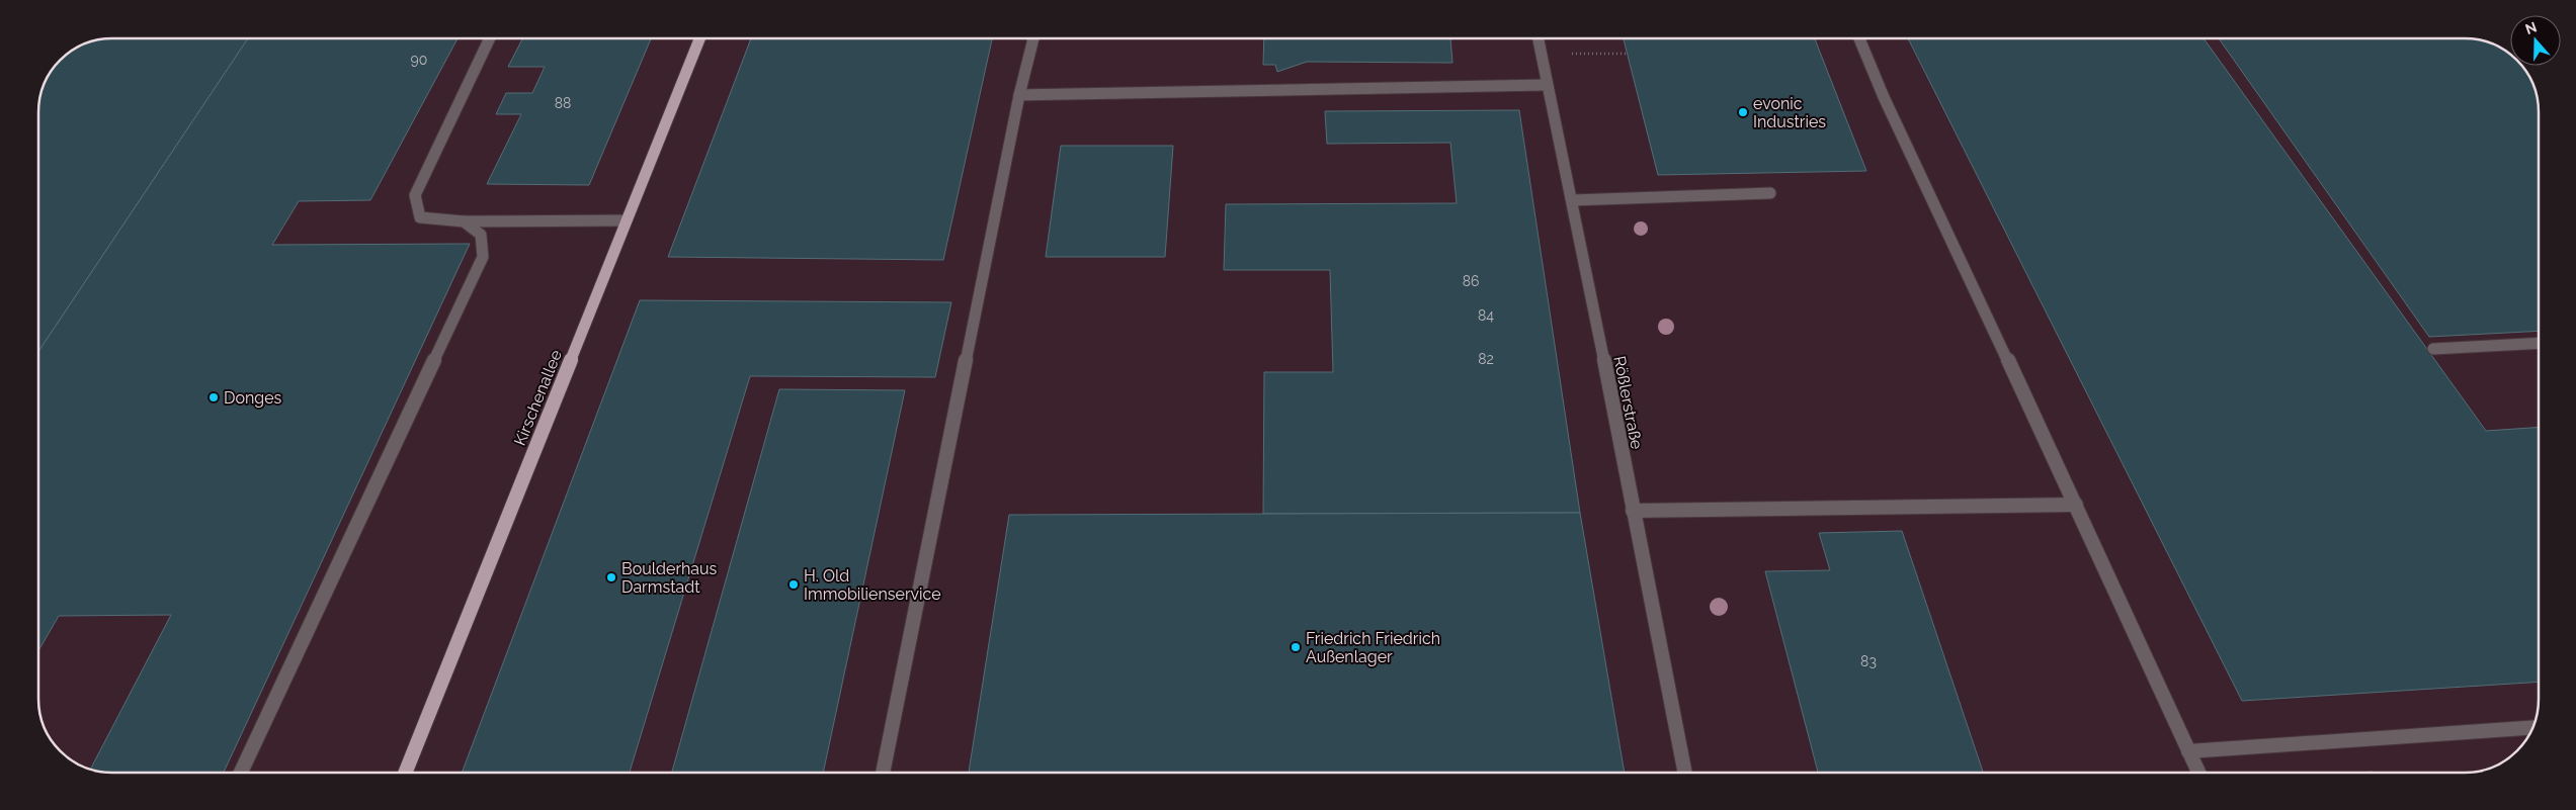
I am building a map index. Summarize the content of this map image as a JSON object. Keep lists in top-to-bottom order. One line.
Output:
{"streets":{"main road":["Kirschenallee"],"street":["Rößlerstraße"]},"places":["evonic Industries","Donges","Boulderhaus Darmstadt","H. Old Immobilienservice","Friedrich Friedrich Außenlager"],"house_numbers":["90","88","86","84","82","83"],"north":"top"}
